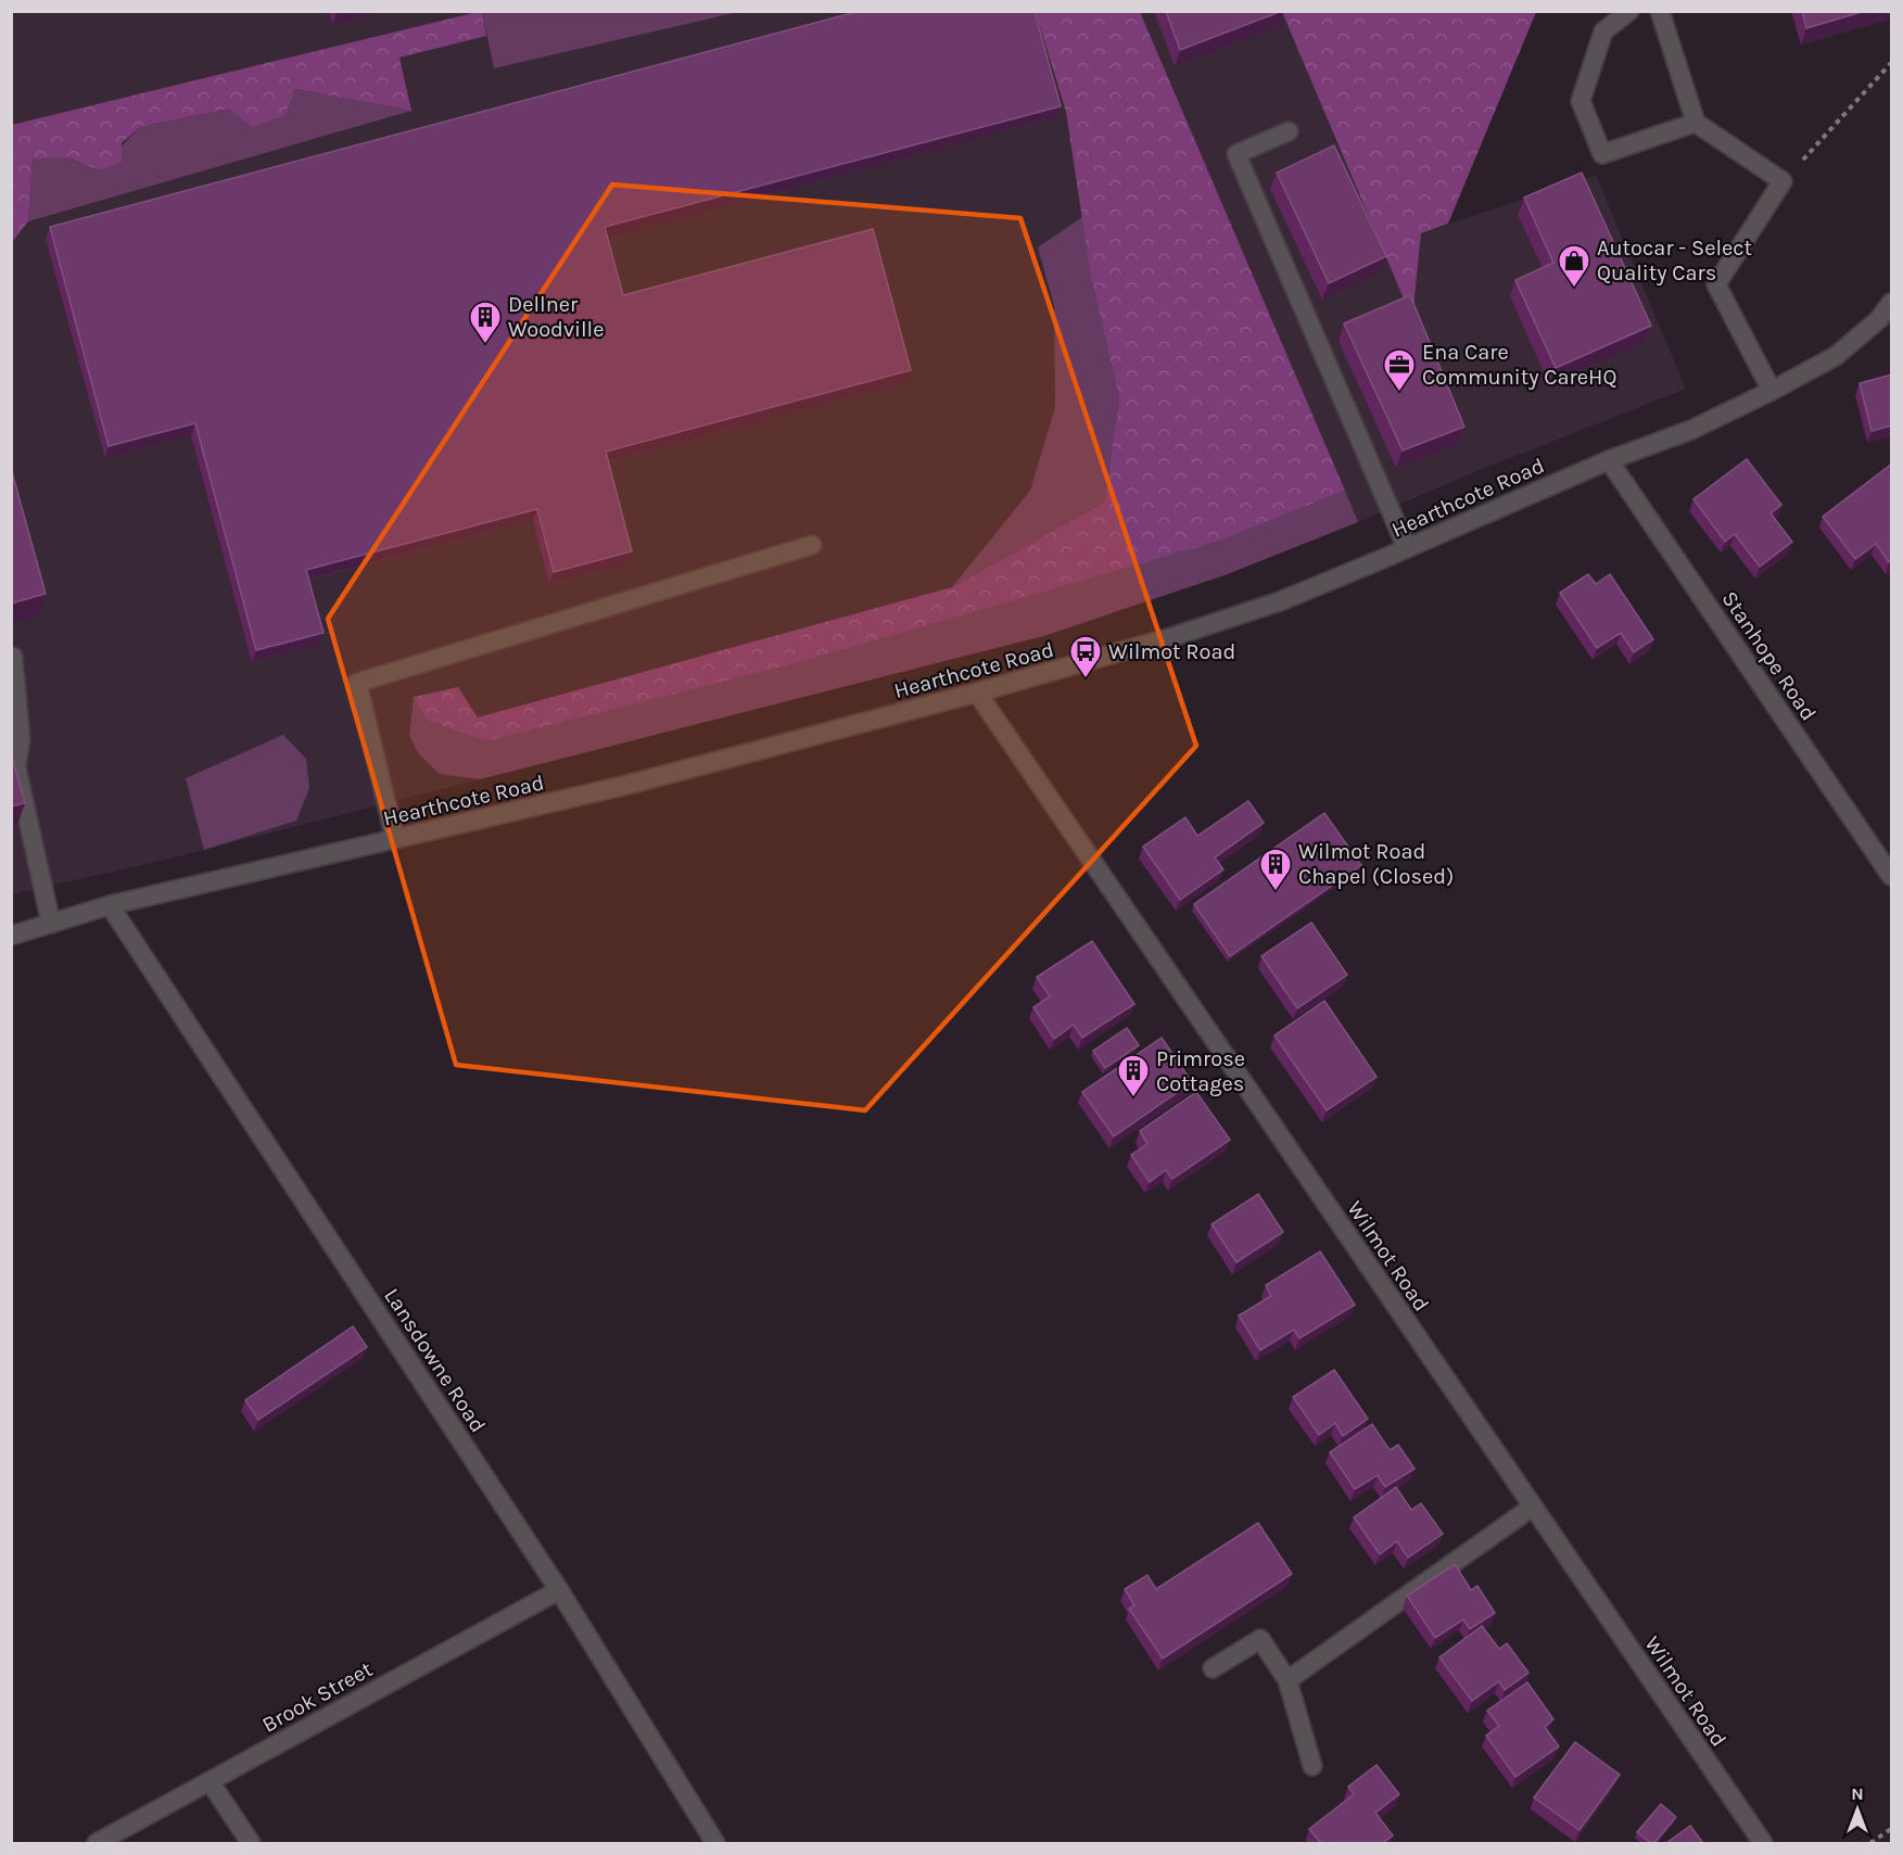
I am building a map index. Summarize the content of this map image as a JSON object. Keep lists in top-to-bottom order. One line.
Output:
{"streets":{"street":["Hearthcote Road","Stanhope Road","Wilmot Road","Lansdowne Road","Brook Street"]},"crossings":[["Hearthcote Road","Stanhope Road"],["Hearthcote Road","Wilmot Road"],["Hearthcote Road","Lansdowne Road"],["Lansdowne Road","Brook Street"]],"places":{"shop":["Autocar - Select Quality Cars"],"building":["Dellner Woodville","Wilmot Road Chapel (Closed)","Primrose Cottages"],"office":["Ena Care Community CareHQ"],"bus stop":["Wilmot Road"]},"north":"top"}
